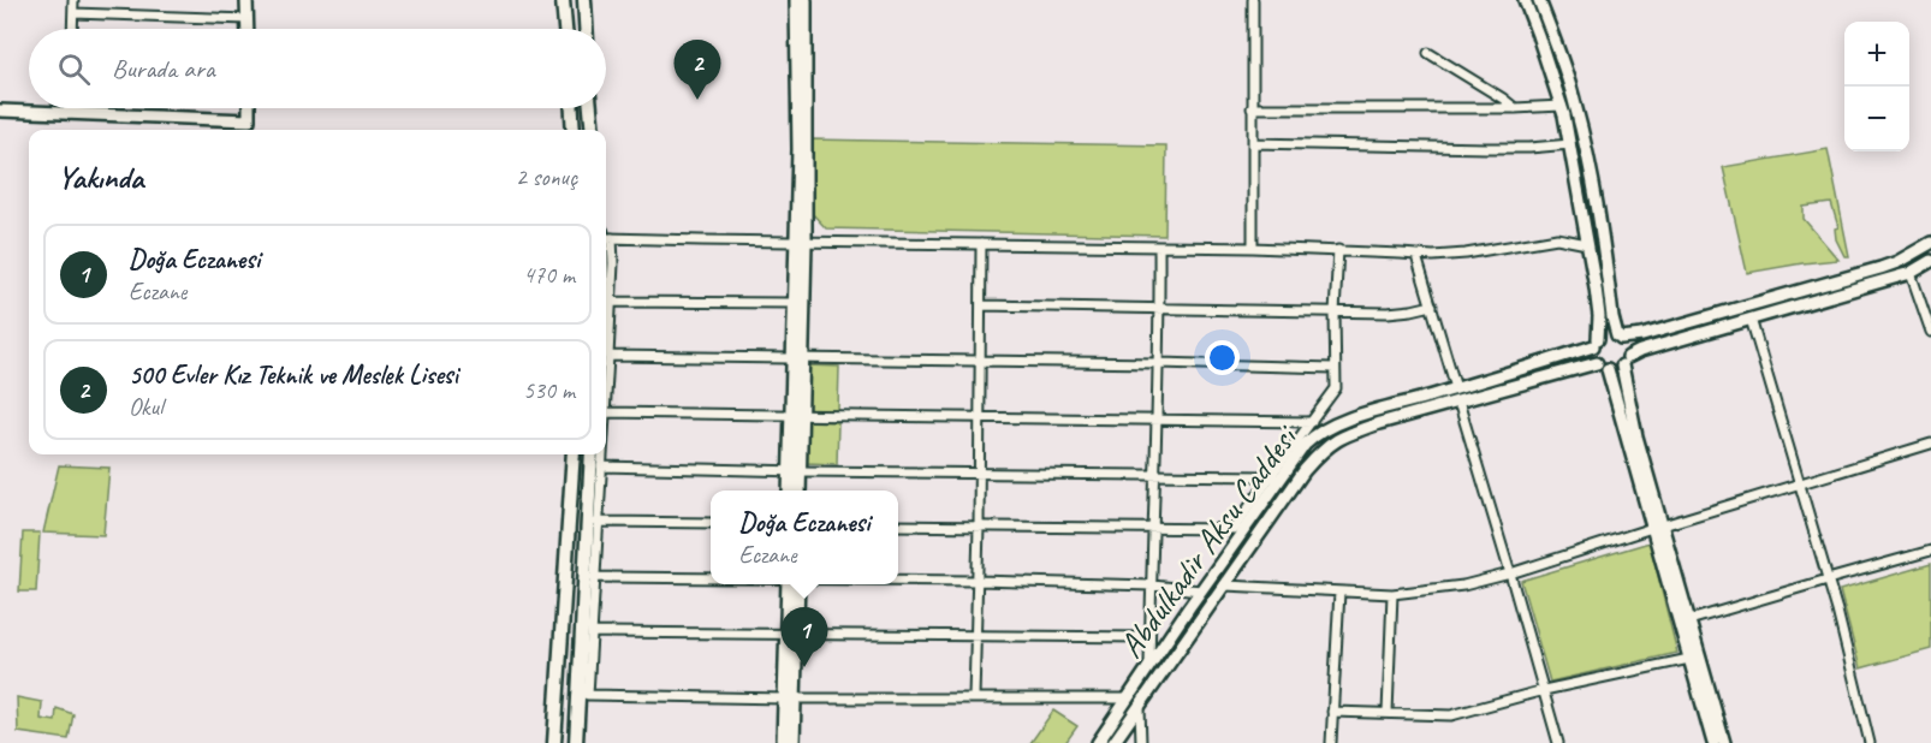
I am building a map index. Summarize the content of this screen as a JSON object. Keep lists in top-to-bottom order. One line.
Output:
{"streets":{"main road":["Abdulkadir Aksu Caddesi"]},"page":{"map_buttons":["+","−"],"search":"Burada ara","pins":["2","1"],"heading":["Yakında","2 sonuç"],"list":[{"mark":"1","name":"Doğa Eczanesi","note":"Eczane","value":"470 m"},{"mark":"2","name":"500 Evler Kız Teknik ve Meslek Lisesi","note":"Okul","value":"530 m"}],"popup":["Doğa Eczanesi","Eczane"]}}
